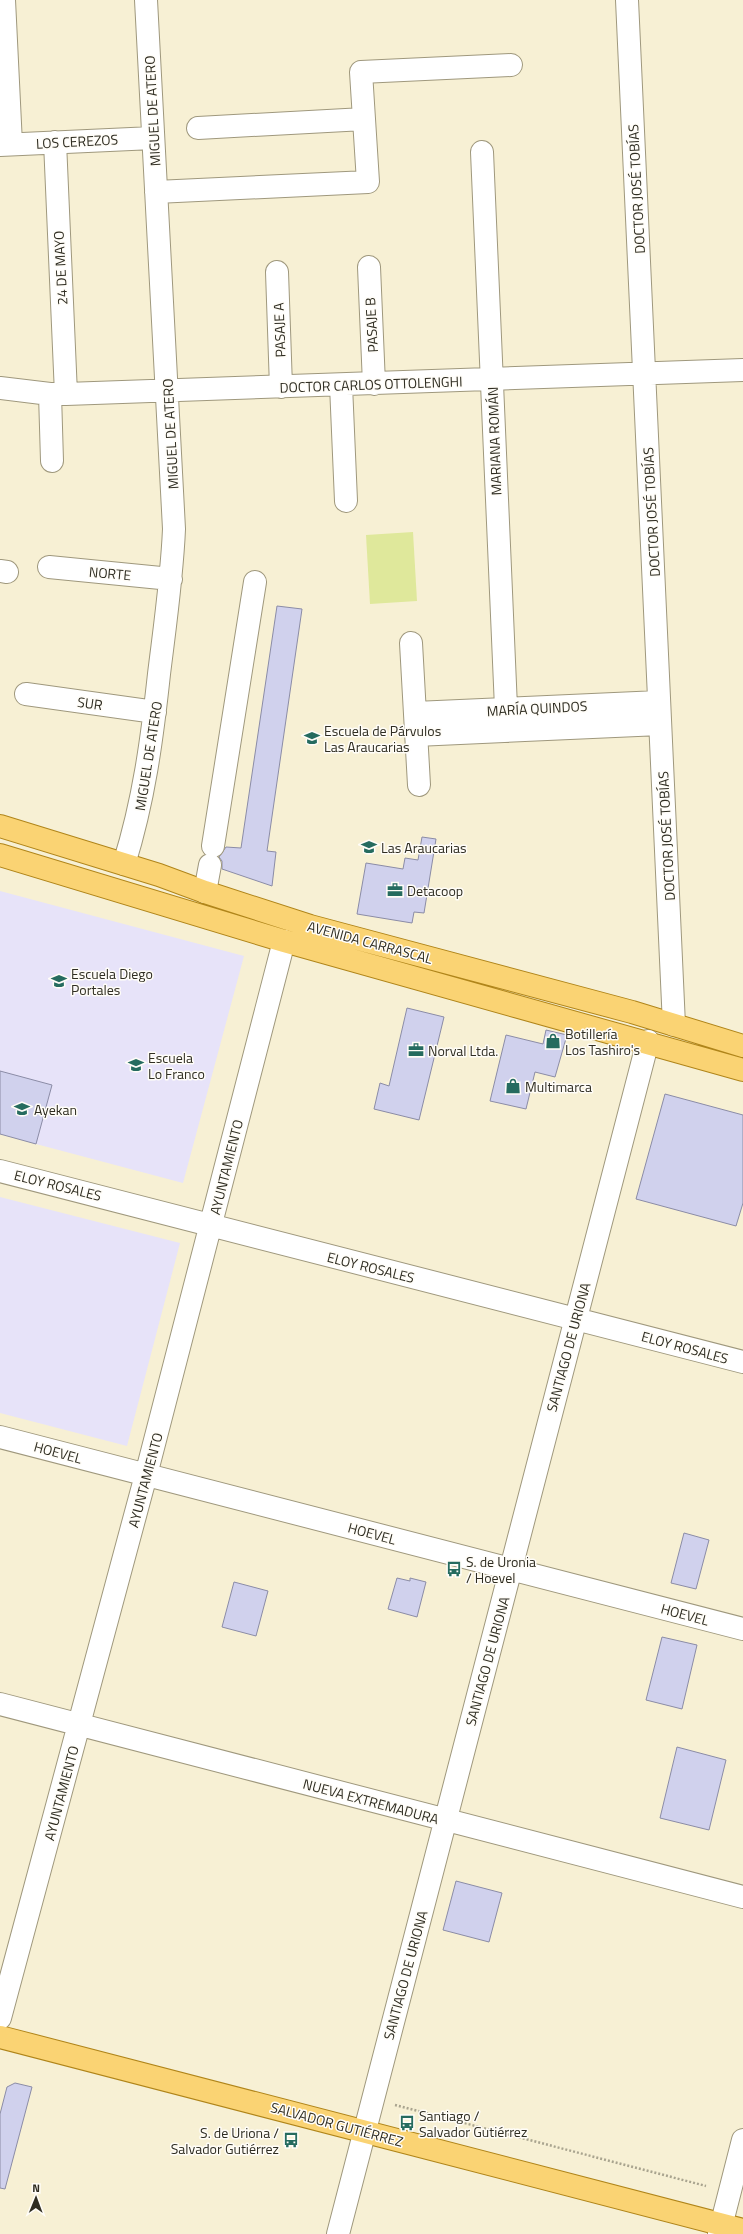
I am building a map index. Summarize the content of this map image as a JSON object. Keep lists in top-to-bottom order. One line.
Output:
{"streets":{"main road":["AVENIDA CARRASCAL","SALVADOR GUTIÉRREZ"],"street":["MIGUEL DE ATERO","LOS CEREZOS","DOCTOR JOSÉ TOBÍAS","24 DE MAYO","PASAJE B","PASAJE A","DOCTOR CARLOS OTTOLENGHI","MARIANA ROMÁN","NORTE","SUR","MARÍA QUINDOS","AYUNTAMIENTO","ELOY ROSALES","SANTIAGO DE URIONA","HOEVEL","NUEVA EXTREMADURA"]},"crossings":[["MIGUEL DE ATERO","LOS CEREZOS"],["MIGUEL DE ATERO","DOCTOR CARLOS OTTOLENGHI"],["MIGUEL DE ATERO","NORTE"],["MIGUEL DE ATERO","SUR"],["MIGUEL DE ATERO","AVENIDA CARRASCAL"],["LOS CEREZOS","24 DE MAYO"],["DOCTOR JOSÉ TOBÍAS","DOCTOR CARLOS OTTOLENGHI"],["DOCTOR JOSÉ TOBÍAS","MARÍA QUINDOS"],["DOCTOR JOSÉ TOBÍAS","AVENIDA CARRASCAL"],["24 DE MAYO","DOCTOR CARLOS OTTOLENGHI"],["PASAJE B","DOCTOR CARLOS OTTOLENGHI"],["PASAJE A","DOCTOR CARLOS OTTOLENGHI"],["DOCTOR CARLOS OTTOLENGHI","MARIANA ROMÁN"],["MARIANA ROMÁN","MARÍA QUINDOS"],["AVENIDA CARRASCAL","AYUNTAMIENTO"],["AVENIDA CARRASCAL","SANTIAGO DE URIONA"],["AYUNTAMIENTO","ELOY ROSALES"],["AYUNTAMIENTO","HOEVEL"],["AYUNTAMIENTO","NUEVA EXTREMADURA"],["ELOY ROSALES","SANTIAGO DE URIONA"],["SANTIAGO DE URIONA","HOEVEL"],["SANTIAGO DE URIONA","NUEVA EXTREMADURA"],["SANTIAGO DE URIONA","SALVADOR GUTIÉRREZ"]],"places":{"school or university":["Escuela de Párvulos Las Araucarias","Las Araucarias","Escuela Diego Portales","Escuela Lo Franco","Ayekan"],"office":["Detacoop","Norval Ltda."],"shop":["Botillería Los Tashiro's","Multimarca"],"bus stop":["S. de Uronia / Hoevel","Santiago / Salvador Gutiérrez","S. de Uriona / Salvador Gutiérrez"]},"north":"top"}
